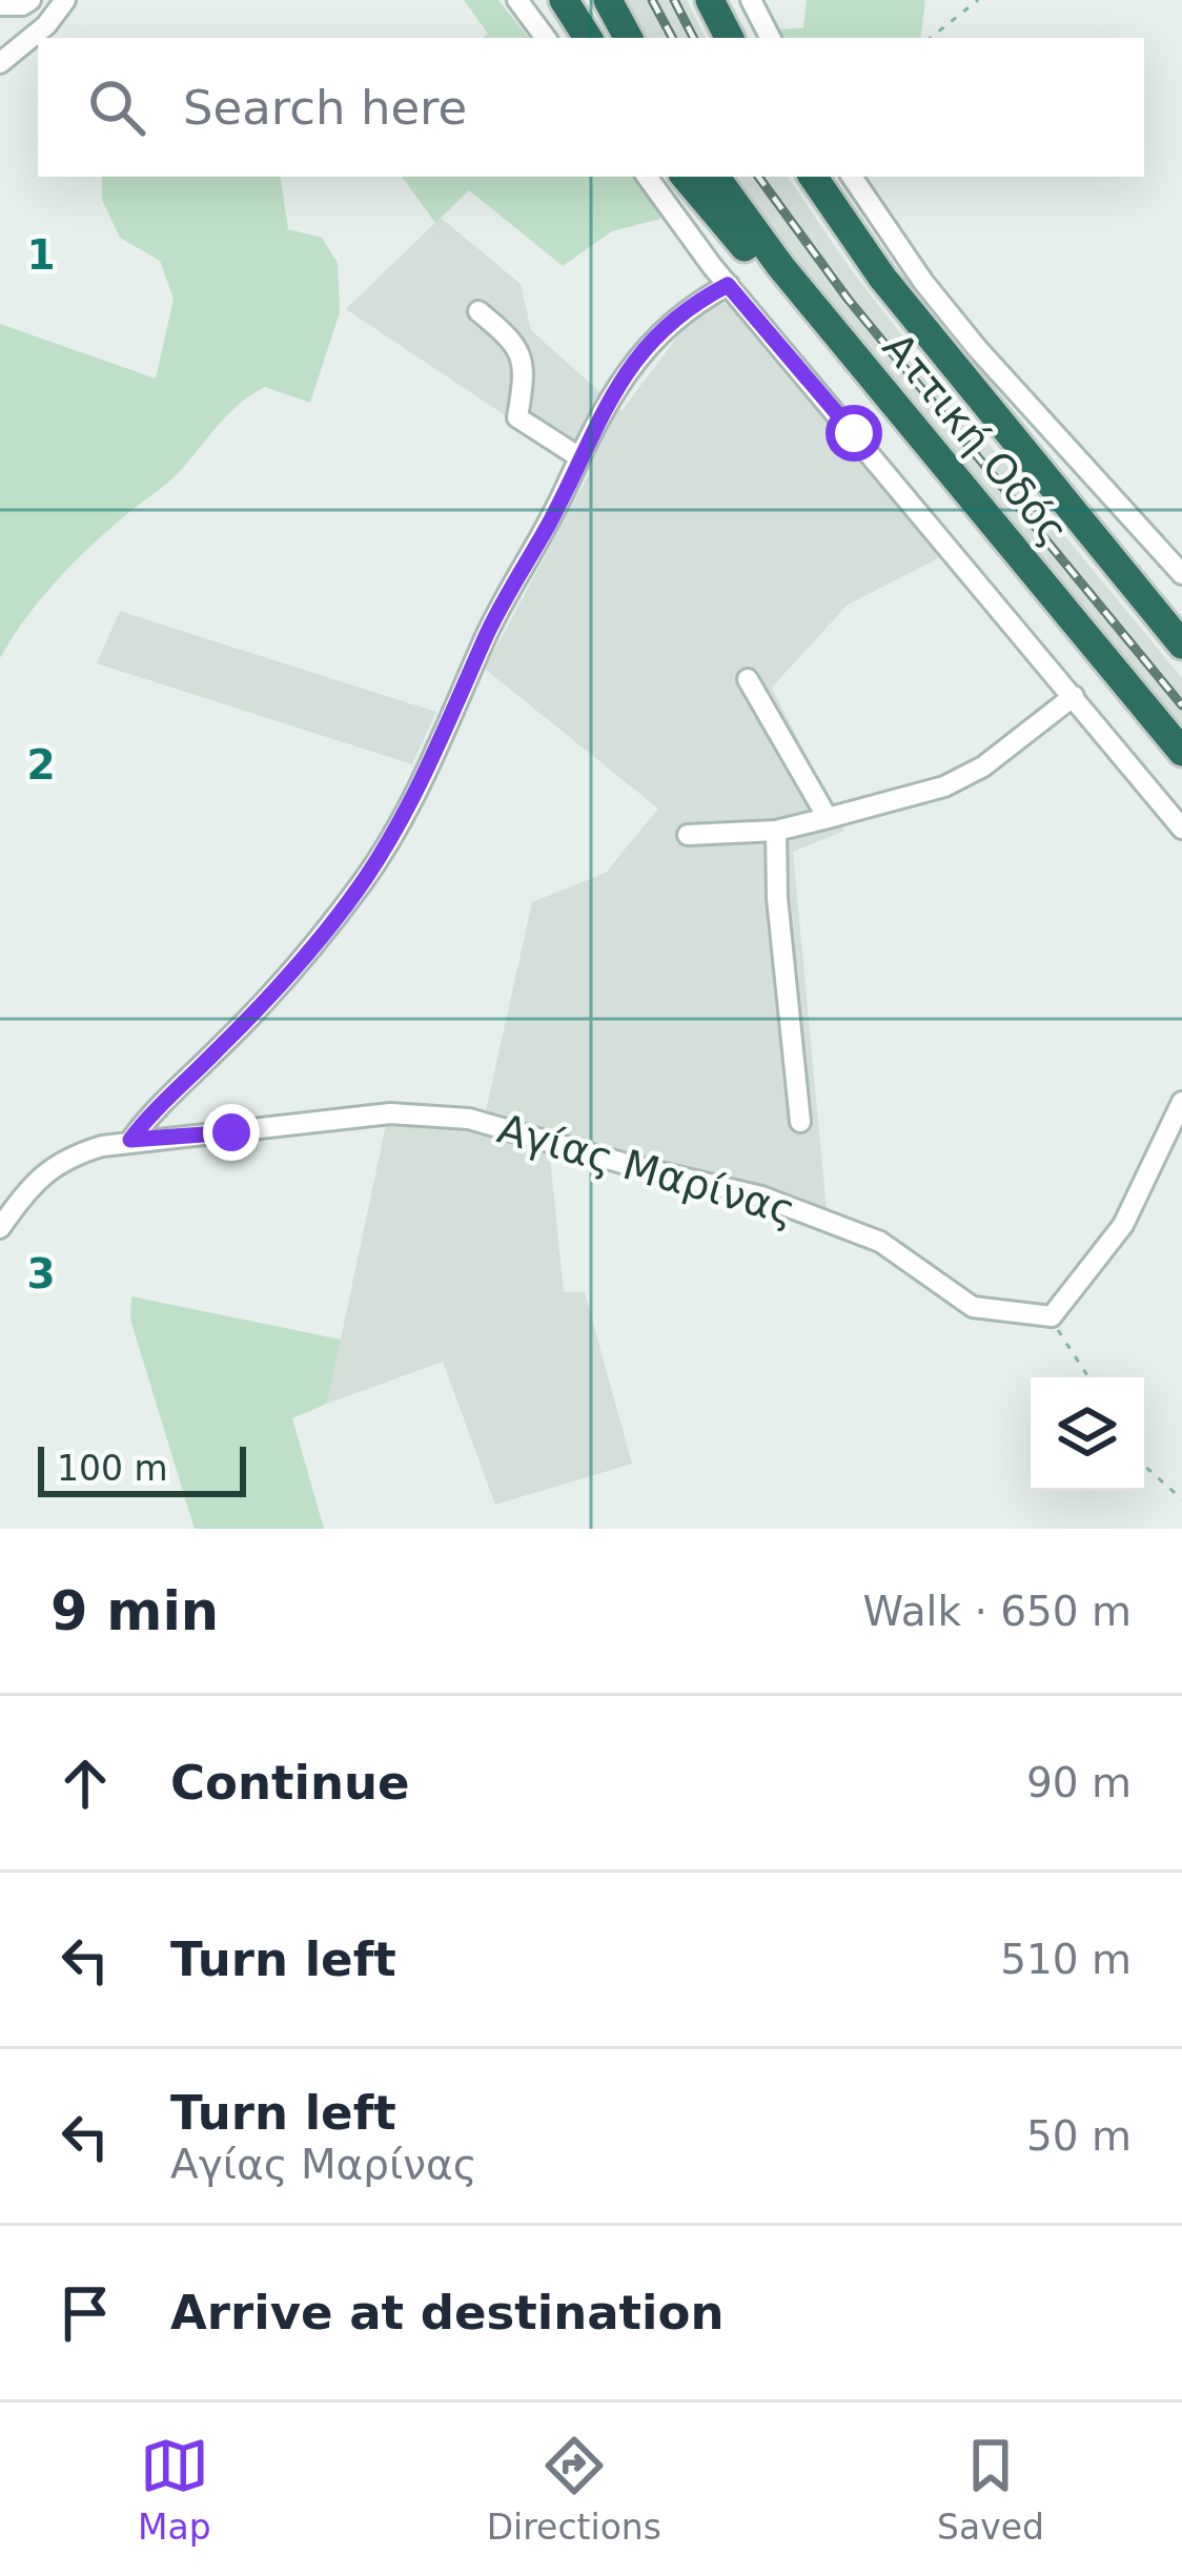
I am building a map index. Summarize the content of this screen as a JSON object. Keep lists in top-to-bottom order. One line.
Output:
{"streets":{"highway":["Αττική Οδός"],"street":["Αγίας Μαρίνας"]},"scale_bar":"100 m","page":{"search":"Search here","scale":"100 m","heading":["9 min","Walk · 650 m"],"list":[["Continue","90 m"],["Turn left","510 m"],["Turn left","Αγίας Μαρίνας","50 m"],"Arrive at destination"],"nav":["Map","Directions","Saved"]},"grid":{"rows":["1","2","3"]}}
